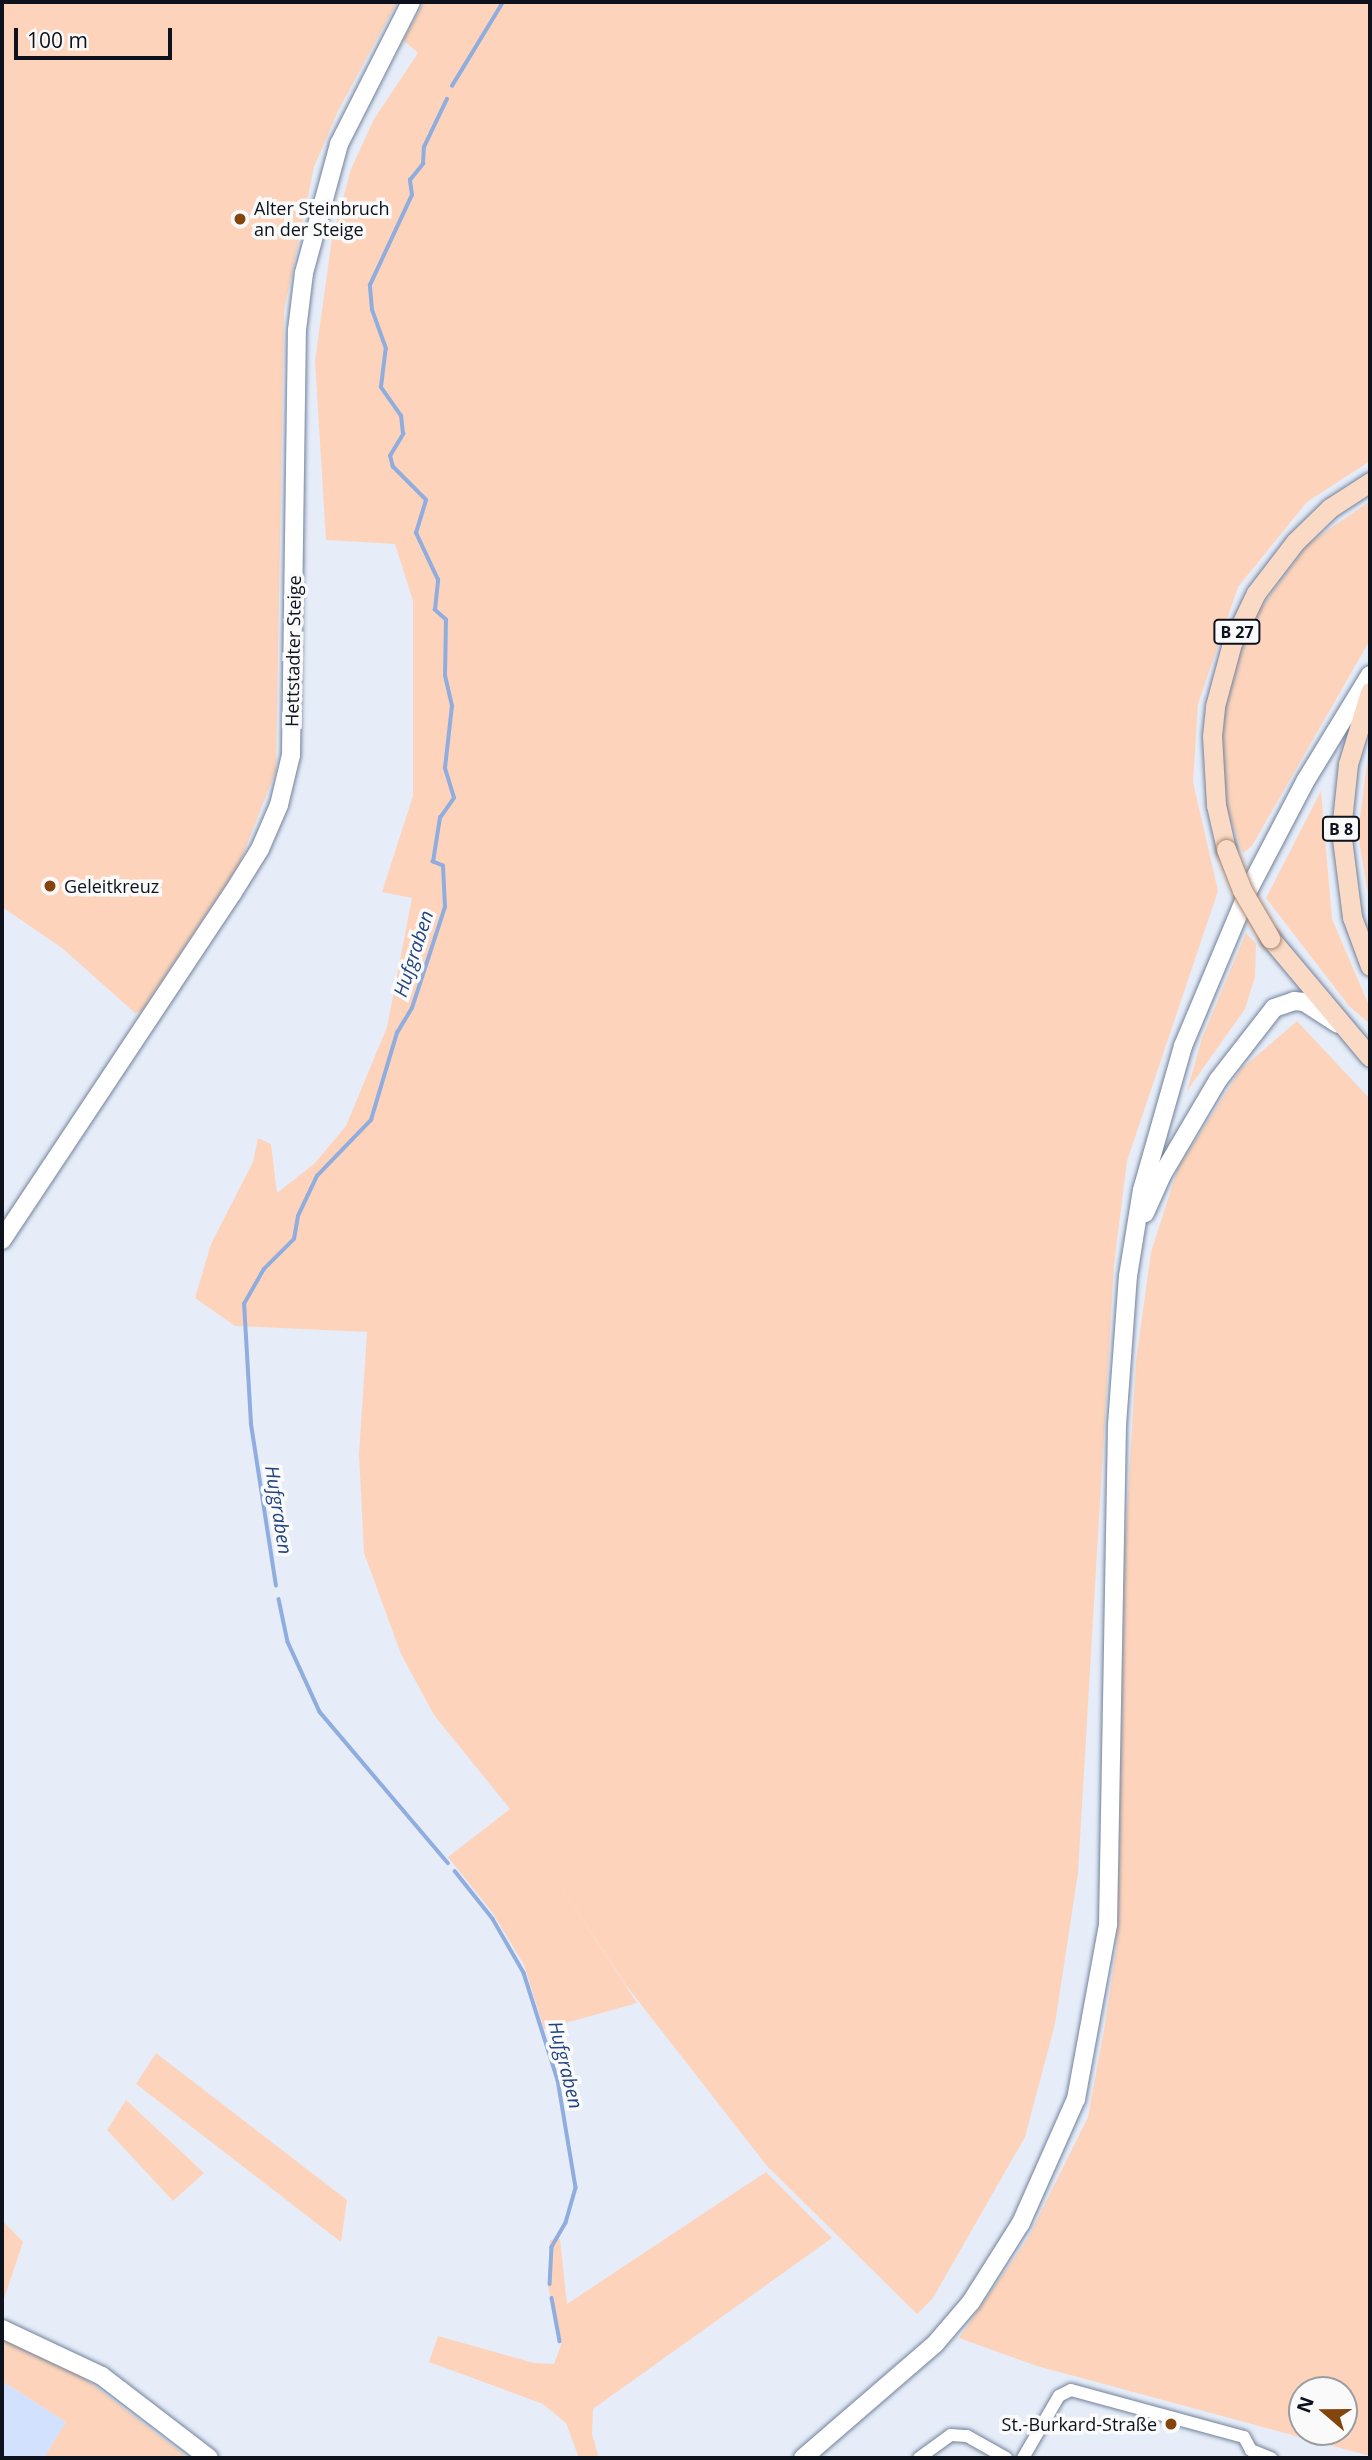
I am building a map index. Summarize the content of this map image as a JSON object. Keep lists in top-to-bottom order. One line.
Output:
{"streets":{"main road":["B 27","Hettstadter Steige","B 8"]},"water":["Hufgraben"],"places":["Alter Steinbruch an der Steige","Geleitkreuz","St.-Burkard-Straße"],"scale_bar":"100 m","north":"left"}
